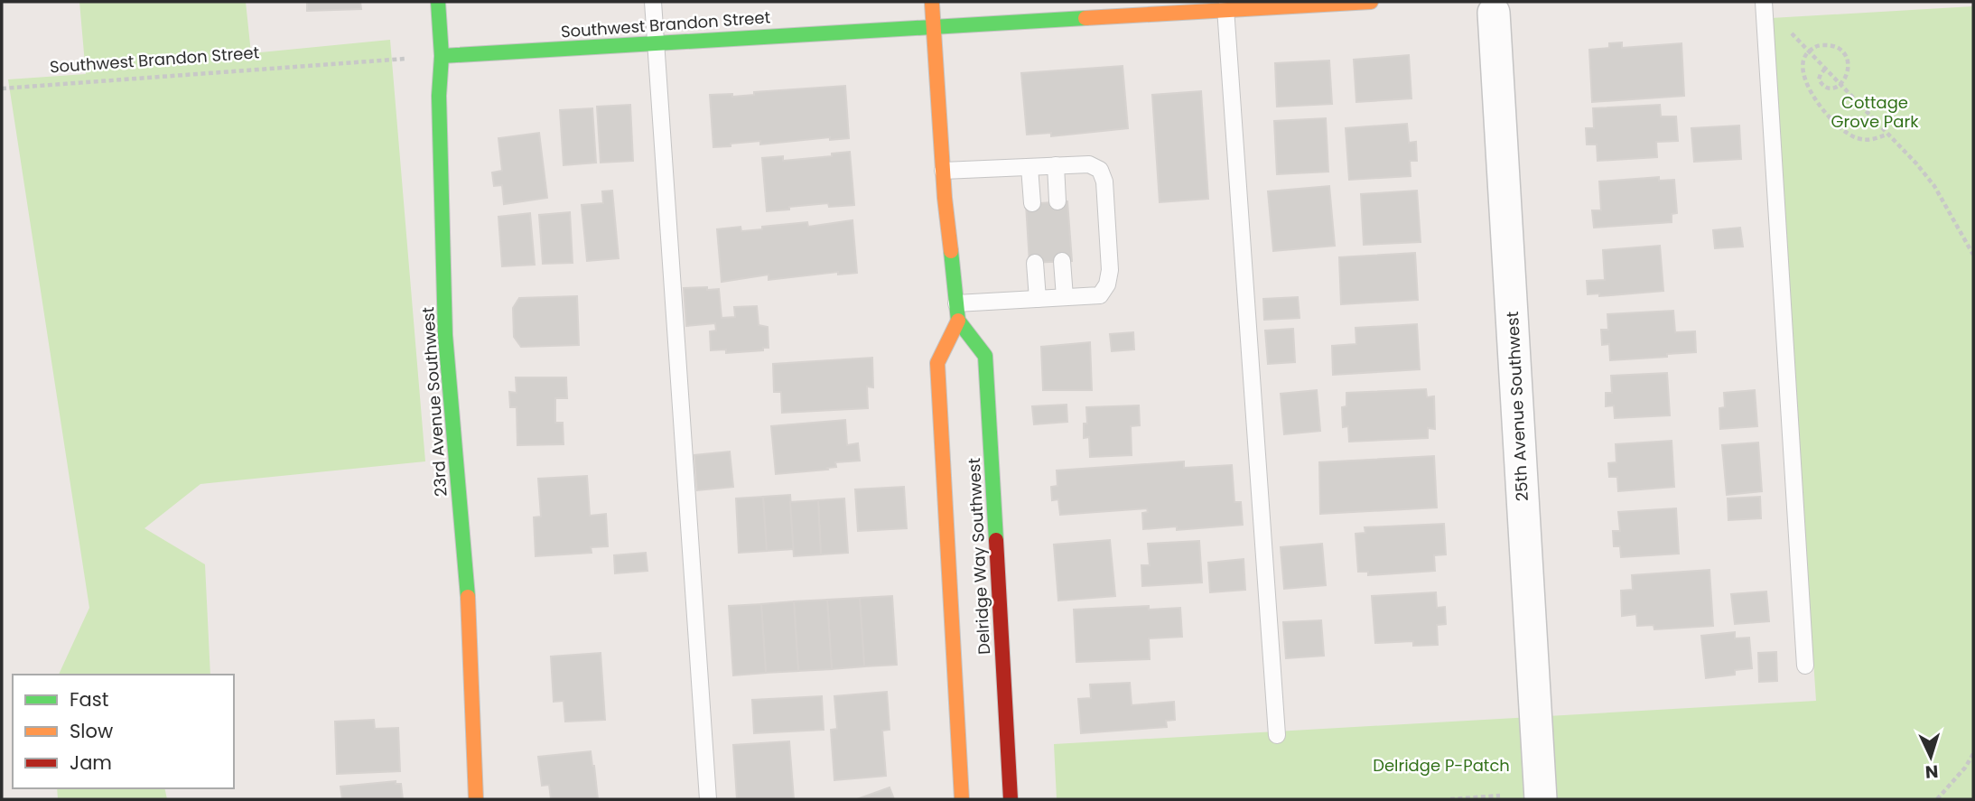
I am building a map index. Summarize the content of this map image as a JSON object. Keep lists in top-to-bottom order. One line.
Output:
{"streets":{"street":["Southwest Brandon Street","23rd Avenue Southwest","25th Avenue Southwest","Delridge Way Southwest"]},"crossings":[["Southwest Brandon Street","23rd Avenue Southwest"]],"parks":["Cottage Grove Park","Delridge P-Patch"],"legend":["Fast","Slow","Jam"],"north":"bottom"}
